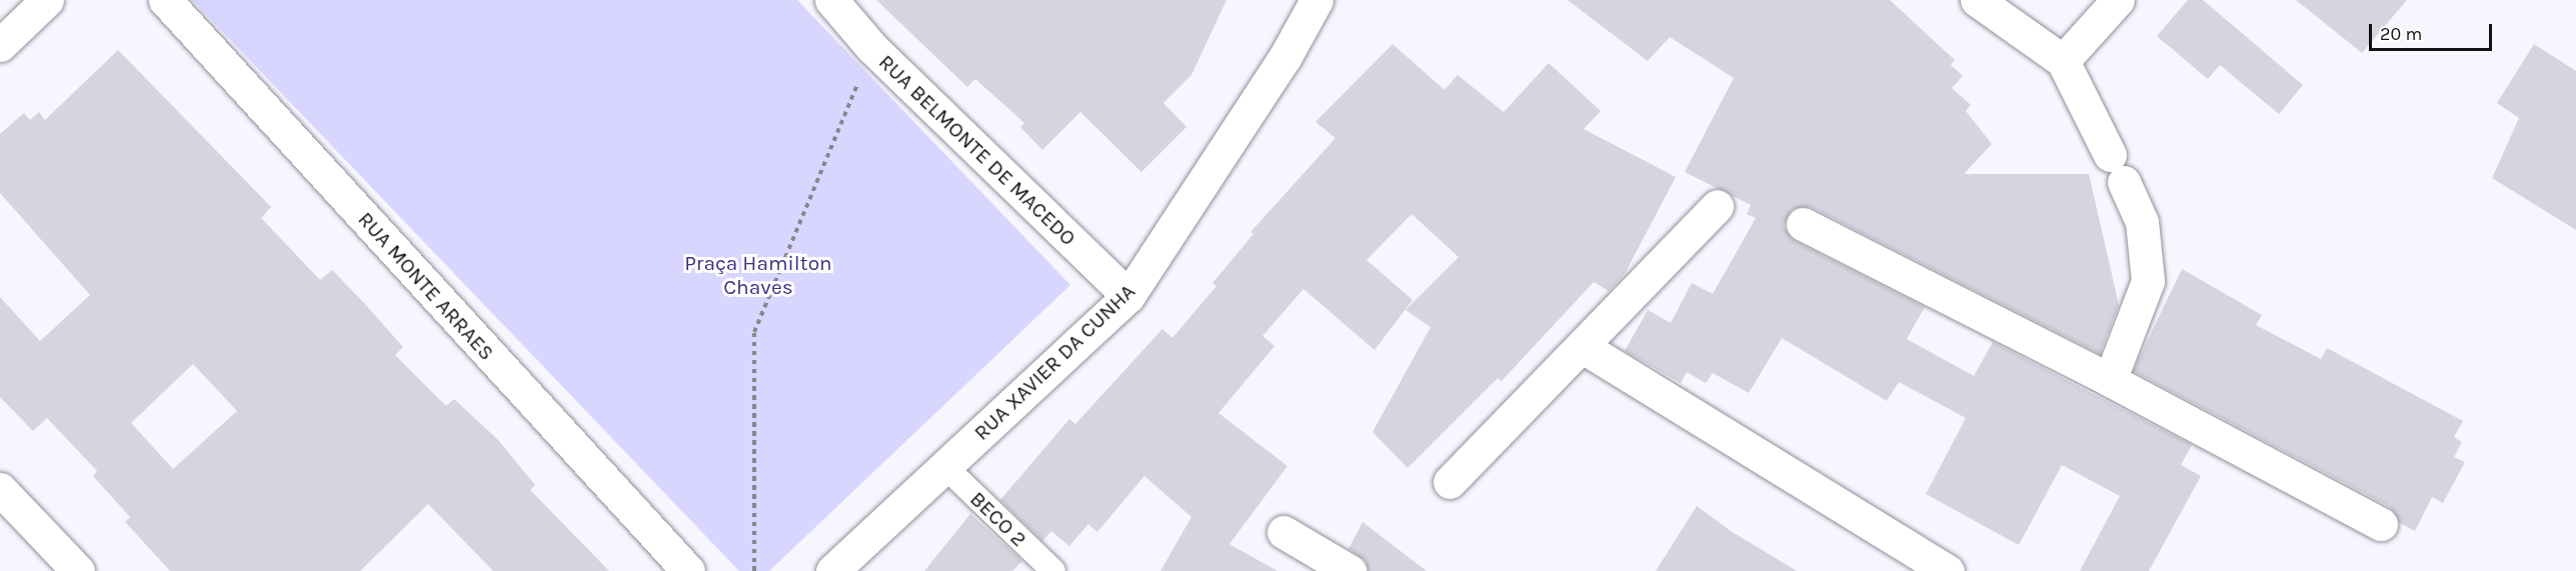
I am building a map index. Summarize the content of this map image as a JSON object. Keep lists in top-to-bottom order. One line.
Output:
{"streets":{"street":["RUA BELMONTE DE MACEDO","RUA MONTE ARRAES","RUA XAVIER DA CUNHA"],"lane":["BECO 2"]},"crossings":[["RUA BELMONTE DE MACEDO","RUA XAVIER DA CUNHA"],["RUA XAVIER DA CUNHA","BECO 2"]],"parks":["Praça Hamilton Chaves"],"scale_bar":"20 m"}
